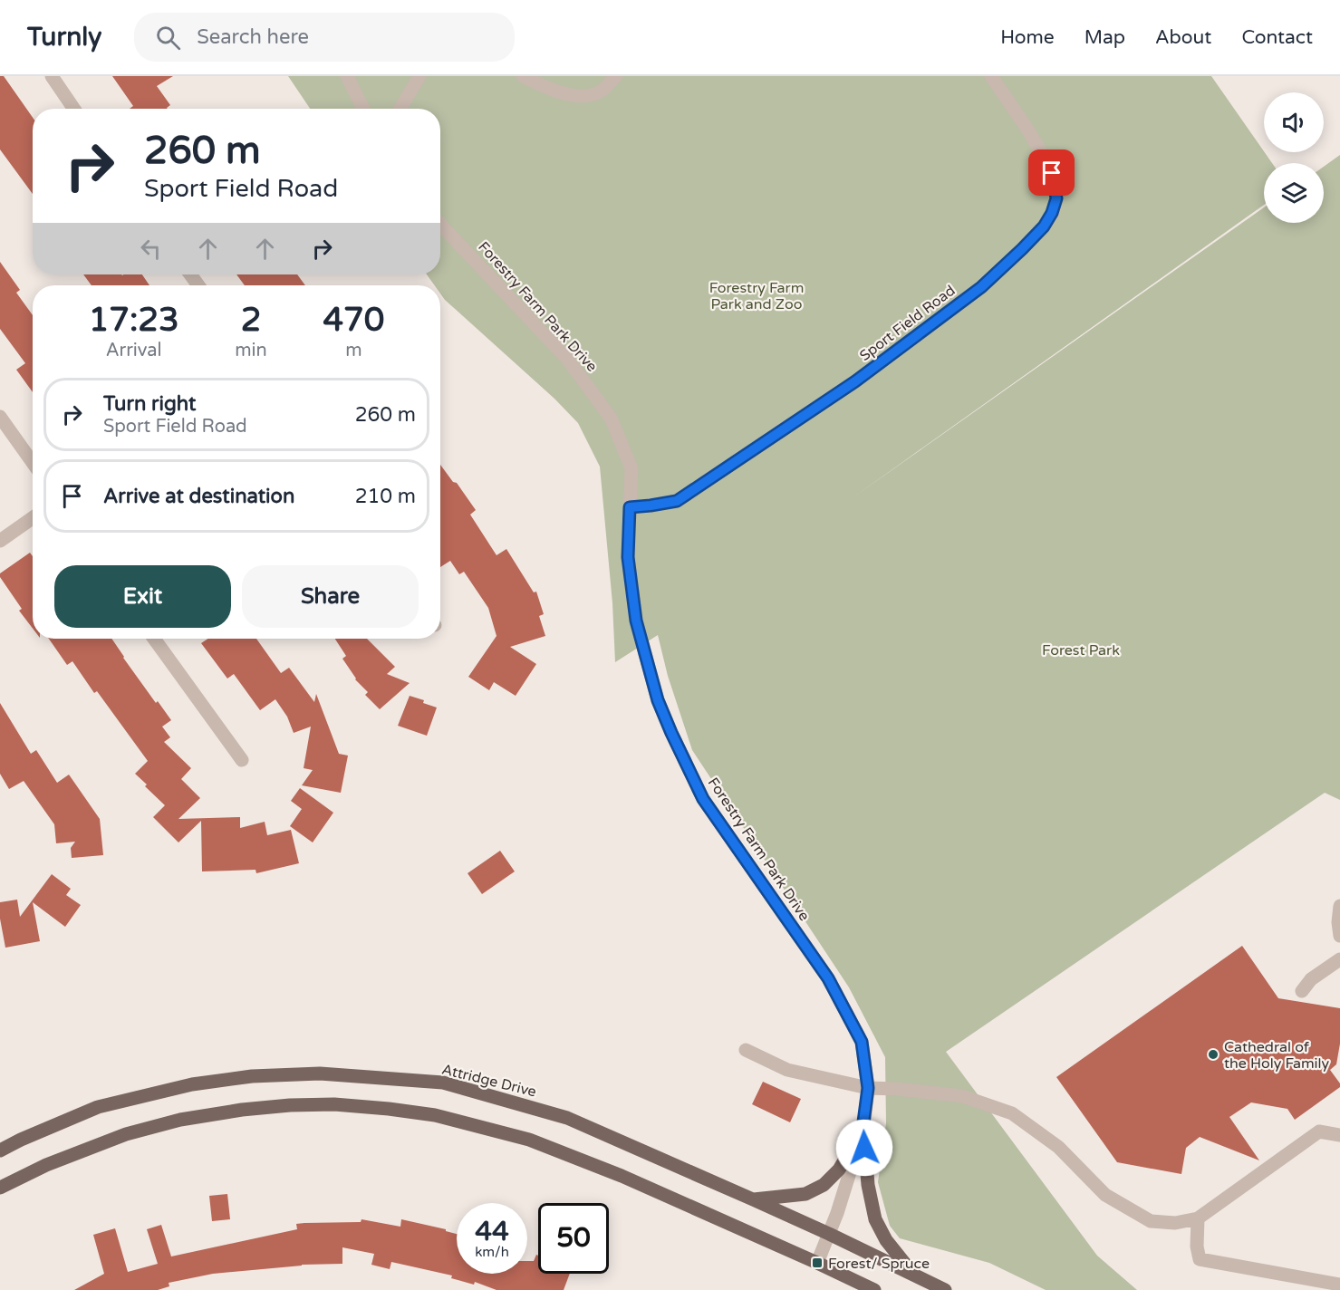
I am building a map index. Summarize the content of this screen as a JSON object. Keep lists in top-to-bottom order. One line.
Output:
{"streets":{"main road":["Attridge Drive"],"street":["Forestry Farm Park Drive","Sport Field Road"]},"crossings":[["Forestry Farm Park Drive","Sport Field Road"],["Forestry Farm Park Drive","Attridge Drive"]],"parks":["Forestry Farm Park and Zoo","Forest Park"],"places":{"other":["Cathedral of the Holy Family"],"transit":["Forest/ Spruce"]},"page":{"header":"Turnly","search":"Search here","nav":["Home","Map","About","Contact"],"turn":["260 m","Sport Field Road"],"eta":["17:23","Arrival","2","min","470","m"],"list":[{"name":"Turn right","note":"Sport Field Road","value":"260 m"},{"name":"Arrive at destination","value":"210 m"}],"buttons":["Exit","Share"],"speed":"44 km/h","limit":"50"}}
